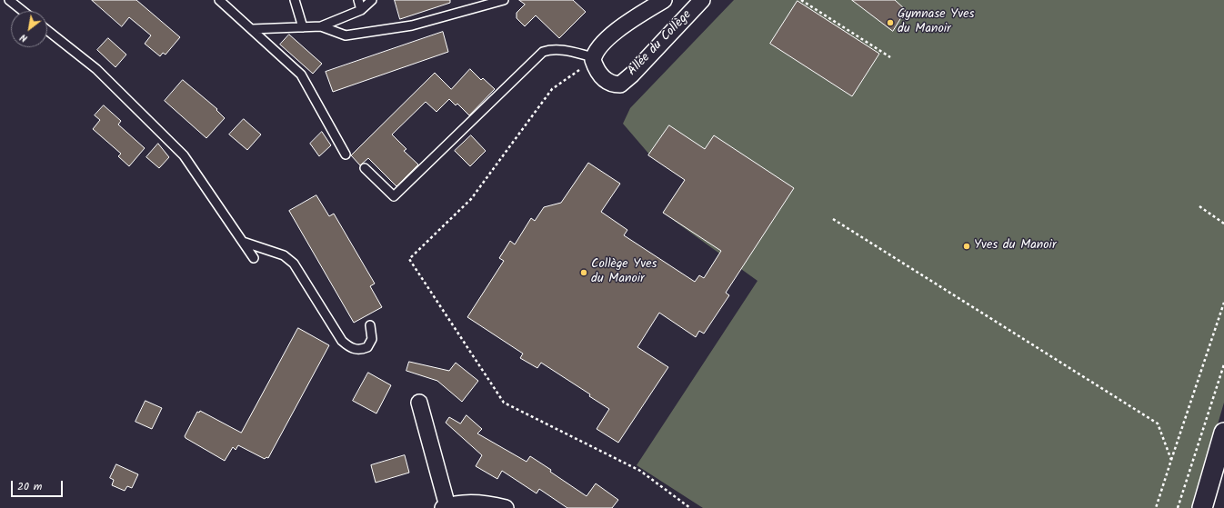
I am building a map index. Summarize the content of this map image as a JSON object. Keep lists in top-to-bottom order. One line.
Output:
{"streets":{"street":["Allée du Collège"]},"places":["Gymnase Yves du Manoir","Yves du Manoir","Collège Yves du Manoir"],"scale_bar":"20 m","north":"bottom left"}
